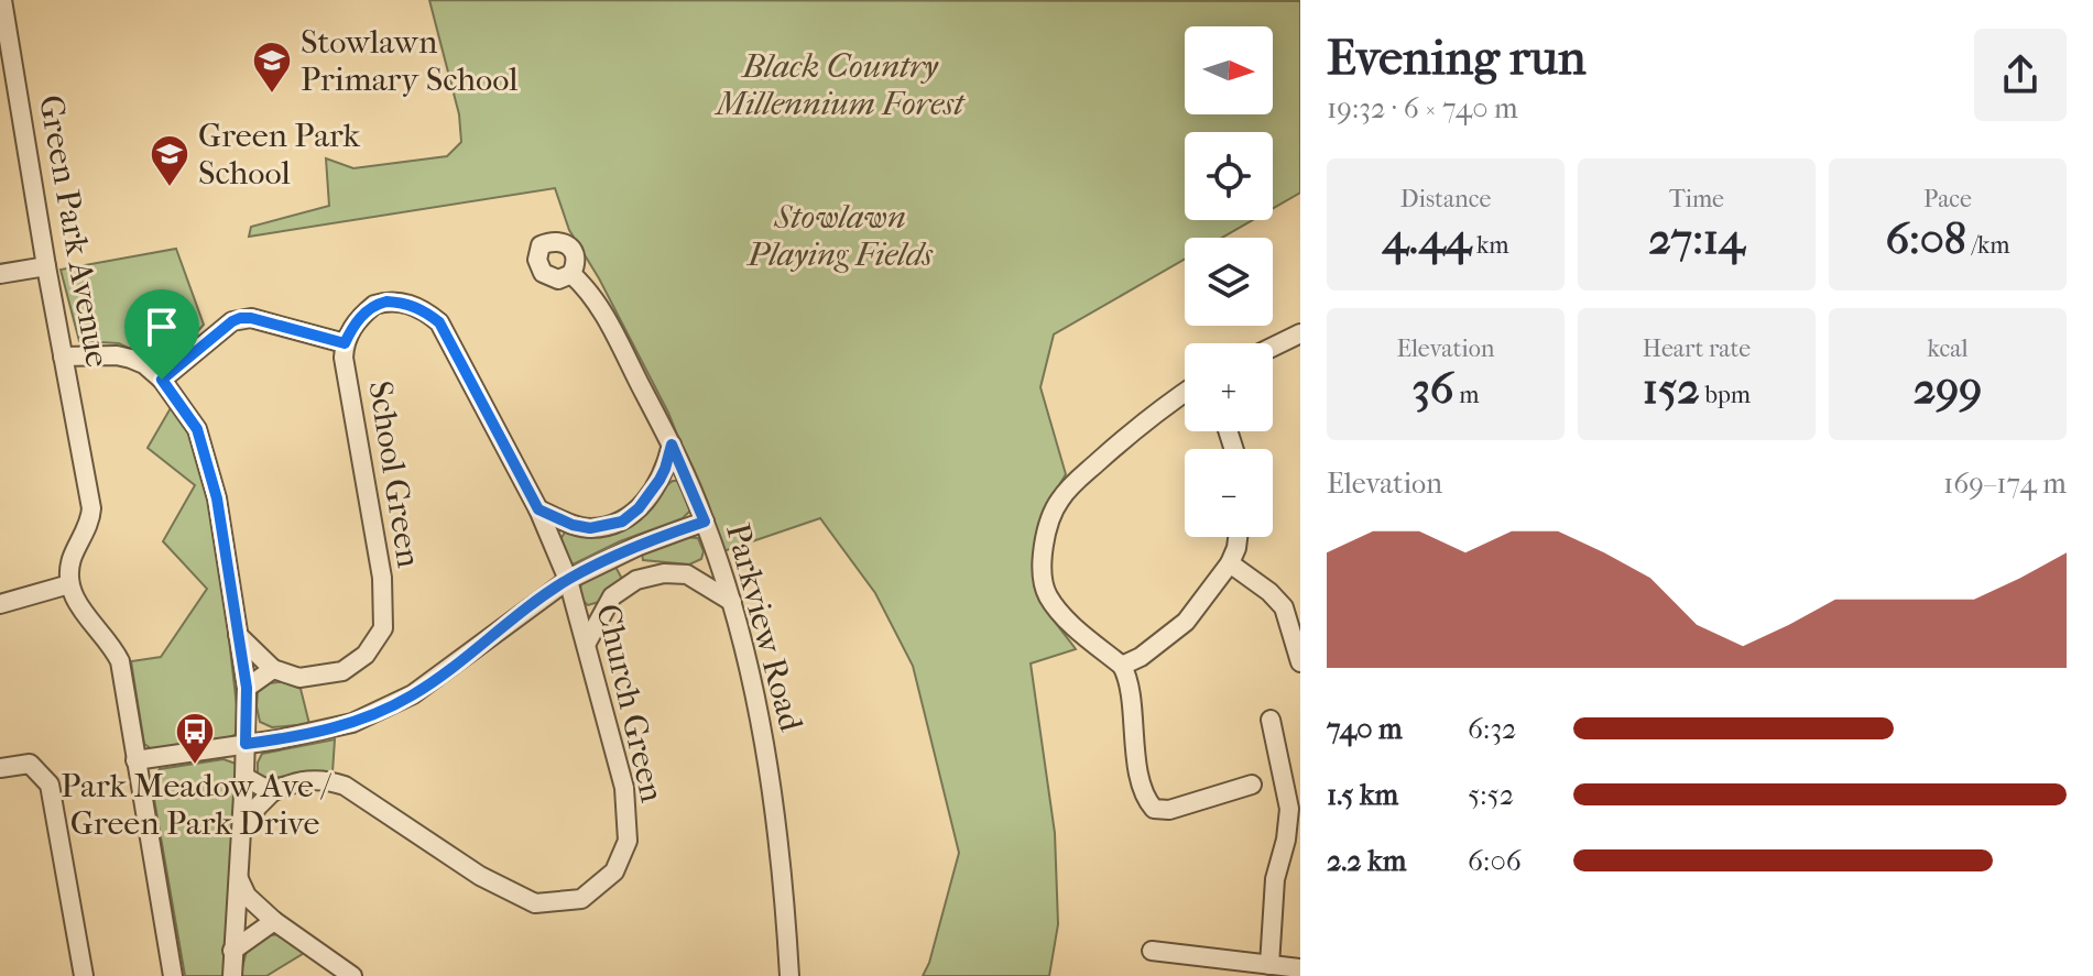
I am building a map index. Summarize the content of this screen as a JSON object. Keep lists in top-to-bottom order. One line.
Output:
{"streets":{"street":["Green Park Avenue","School Green","Parkview Road","Church Green"]},"crossings":[["School Green","Church Green"]],"parks":["Black Country Millennium Forest","Stowlawn Playing Fields"],"places":{"school or university":["Stowlawn Primary School","Green Park School"],"bus stop":["Park Meadow Ave / Green Park Drive"]},"north":"right","page":{"heading":["Evening run","19:32 · 6 × 740 m"],"map_buttons":["+","−"],"stats":[["Distance","4.44 km"],["Time","27:14"],["Pace","6:08 /km"],["Elevation","36 m"],["Heart rate","152 bpm"],["kcal","299"]],"chart":["Elevation","169–174 m"],"list":[{"name":"740 m","note":"6:32"},{"name":"1.5 km","note":"5:52"},{"name":"2.2 km","note":"6:06"}]}}
